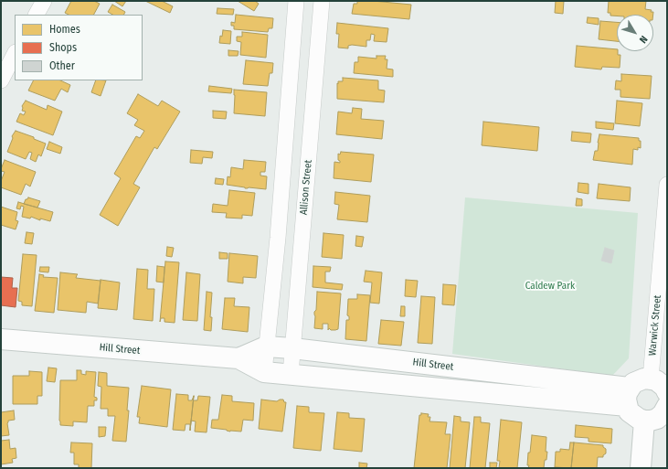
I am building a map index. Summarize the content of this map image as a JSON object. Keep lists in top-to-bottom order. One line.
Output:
{"streets":{"street":["Allison Street","Warwick Street","Hill Street"]},"crossings":[["Allison Street","Hill Street"]],"parks":["Caldew Park"],"legend":["Homes","Shops","Other"],"north":"bottom right"}
